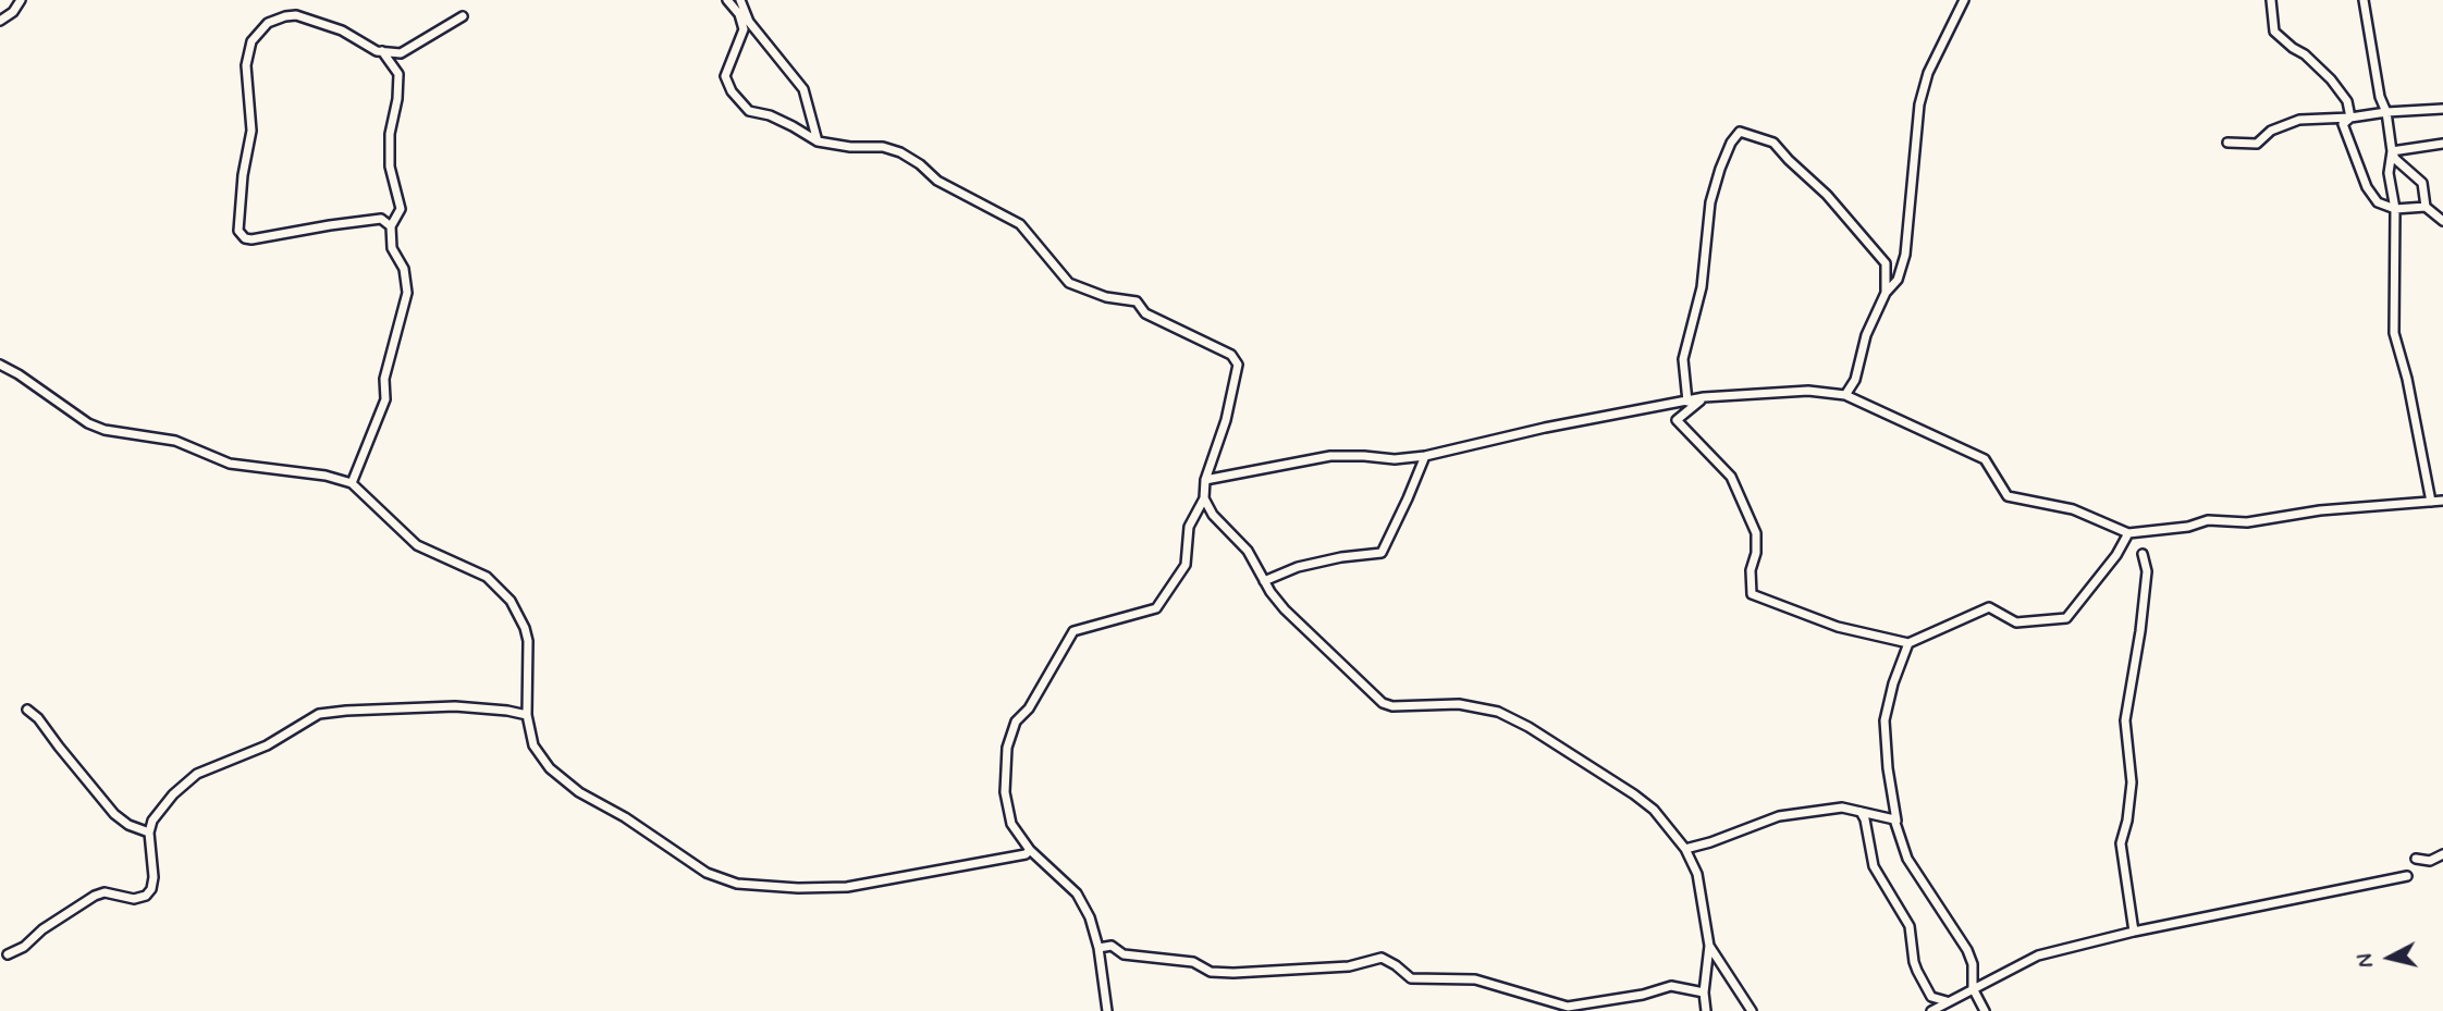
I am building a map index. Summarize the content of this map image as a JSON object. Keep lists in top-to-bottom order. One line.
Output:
{"north":"left"}
